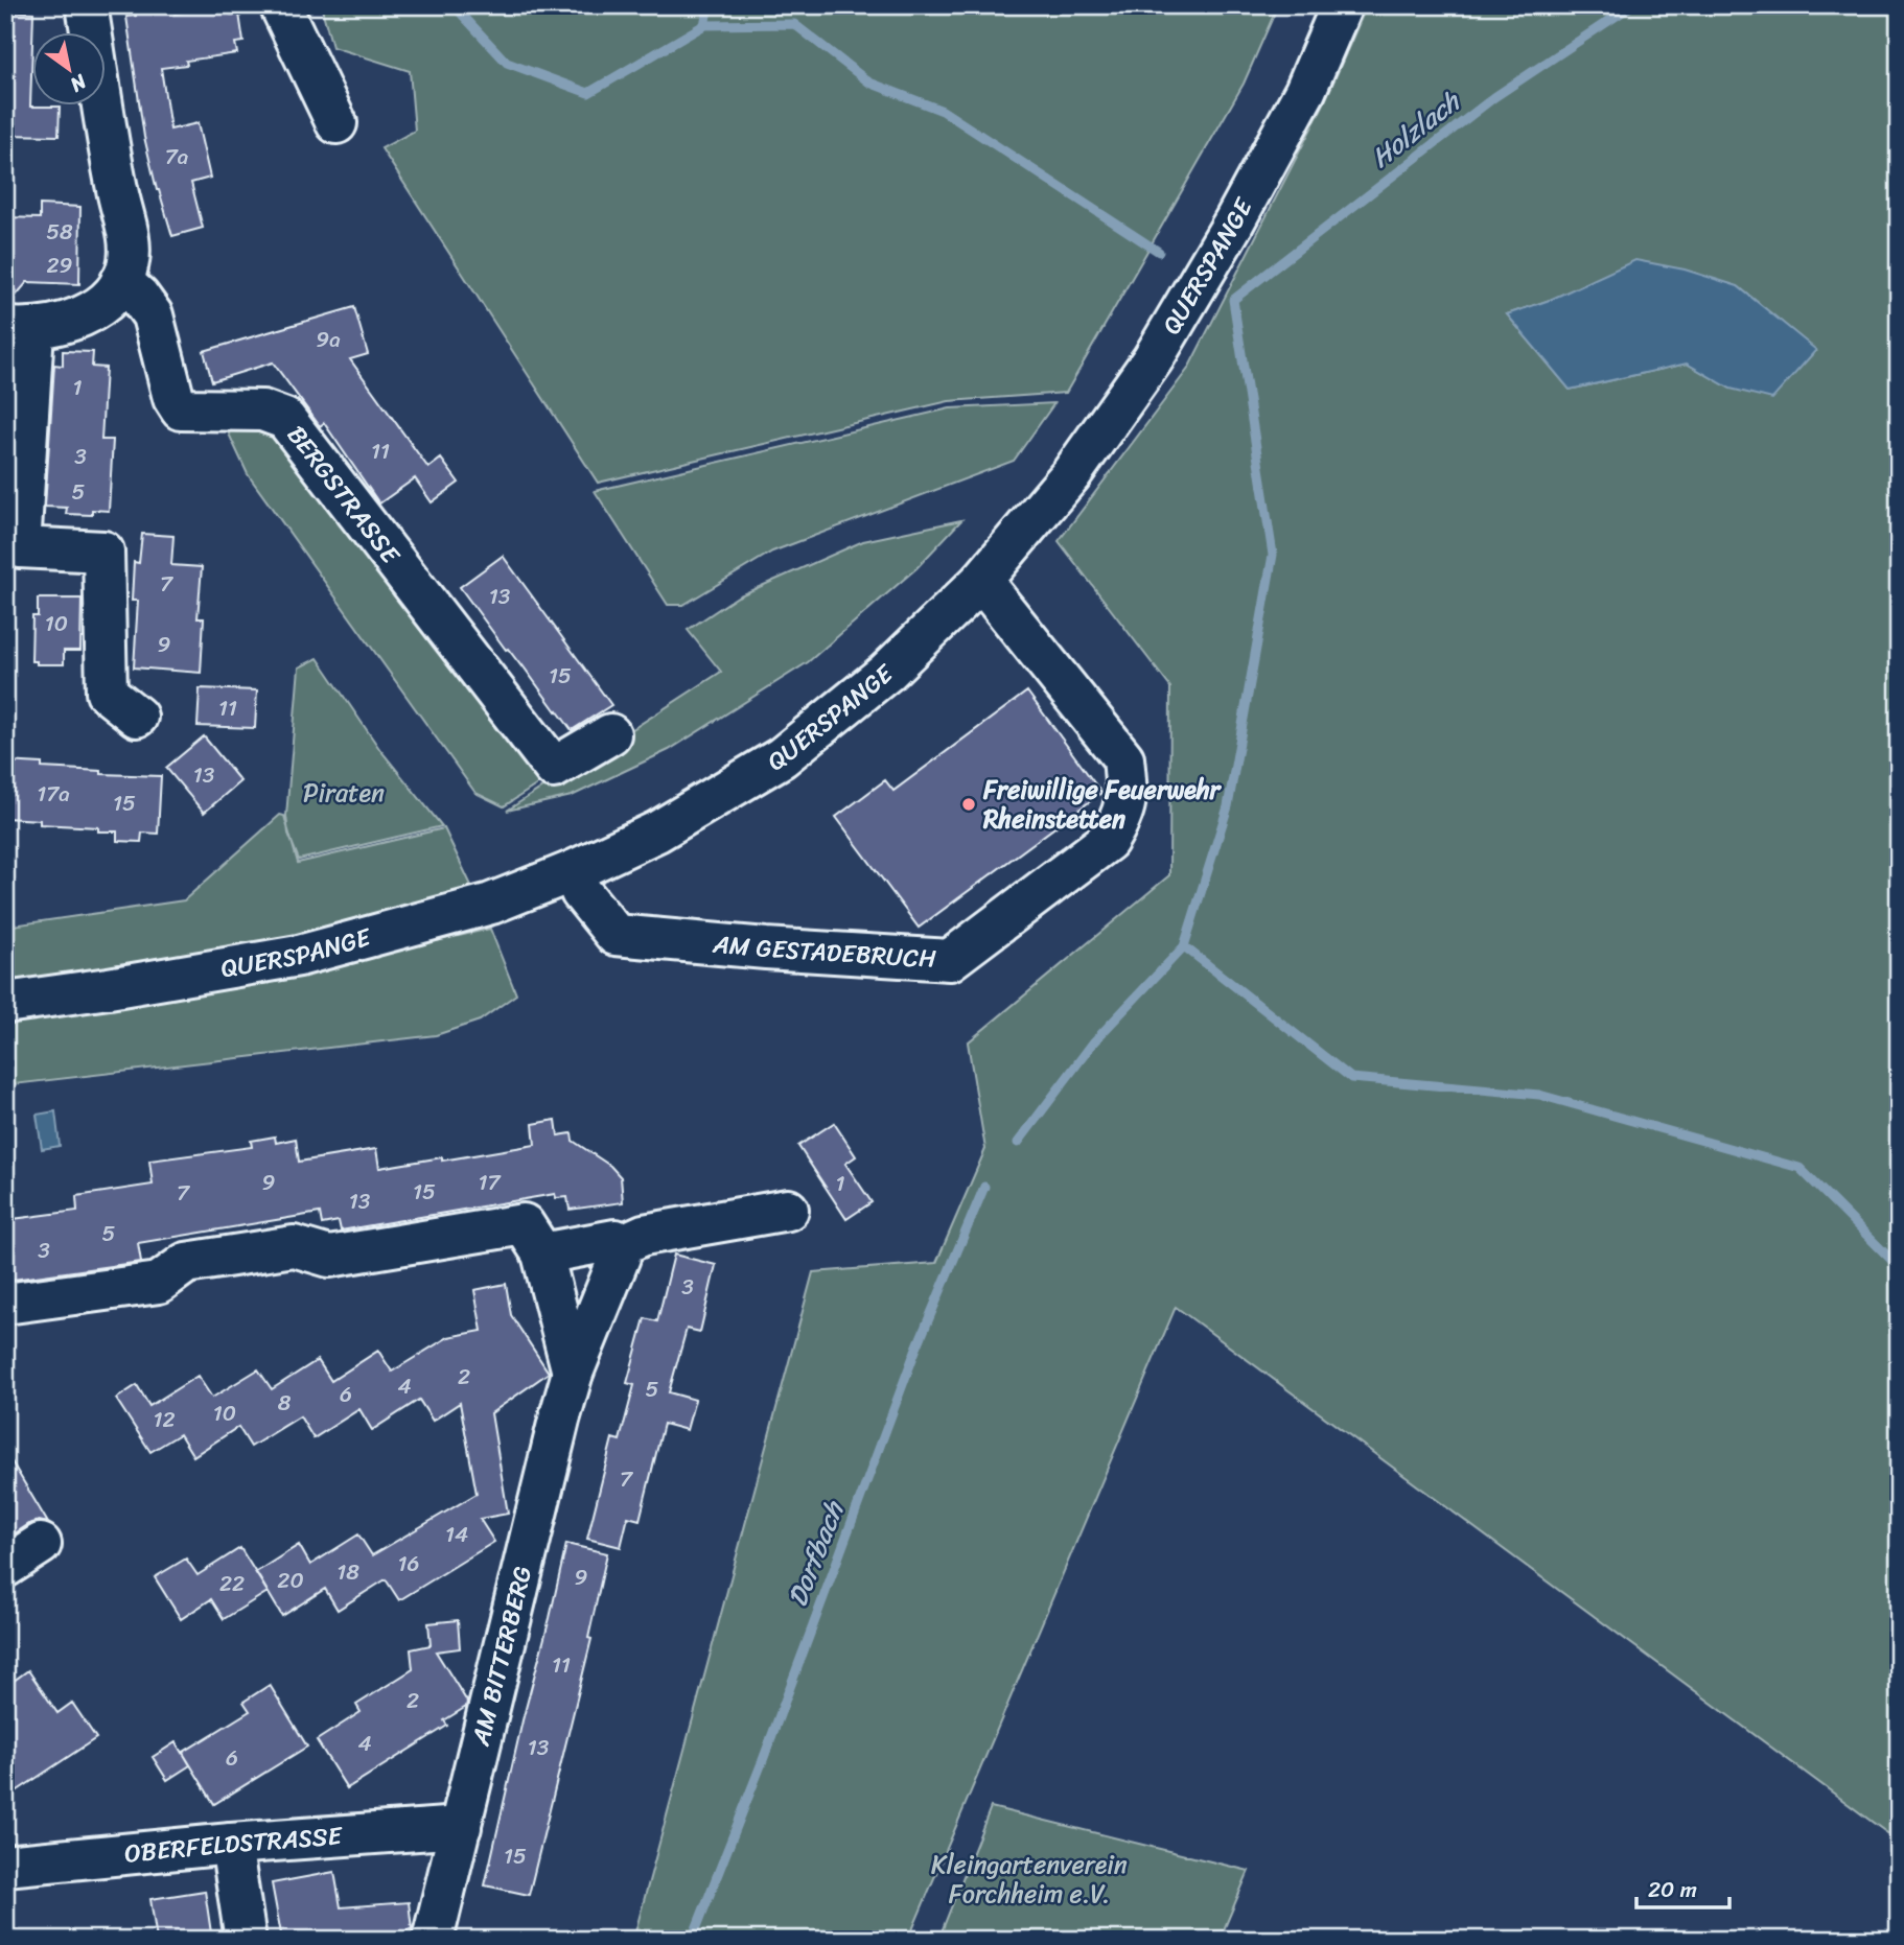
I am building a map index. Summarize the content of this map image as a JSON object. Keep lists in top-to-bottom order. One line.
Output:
{"streets":{"street":["QUERSPANGE","BERGSTRASSE","AM GESTADEBRUCH","AM BITTERBERG","OBERFELDSTRASSE"]},"crossings":[["QUERSPANGE","AM GESTADEBRUCH"],["AM BITTERBERG","OBERFELDSTRASSE"]],"water":["Holzlach","Dorfbach"],"parks":["Piraten","Kleingartenverein Forchheim e.V."],"places":["Freiwillige Feuerwehr Rheinstetten"],"house_numbers":["7a","58","29","9a","1","11","3","5","7","13","10","9","15","11","13","17a","15","9","17","1","15","7","13","5","3","3","2","4","5","6","8","10","12","7","14","16","18","9","20","22","11","2","4","13","6","15"],"scale_bar":"20 m","north":"bottom right"}
